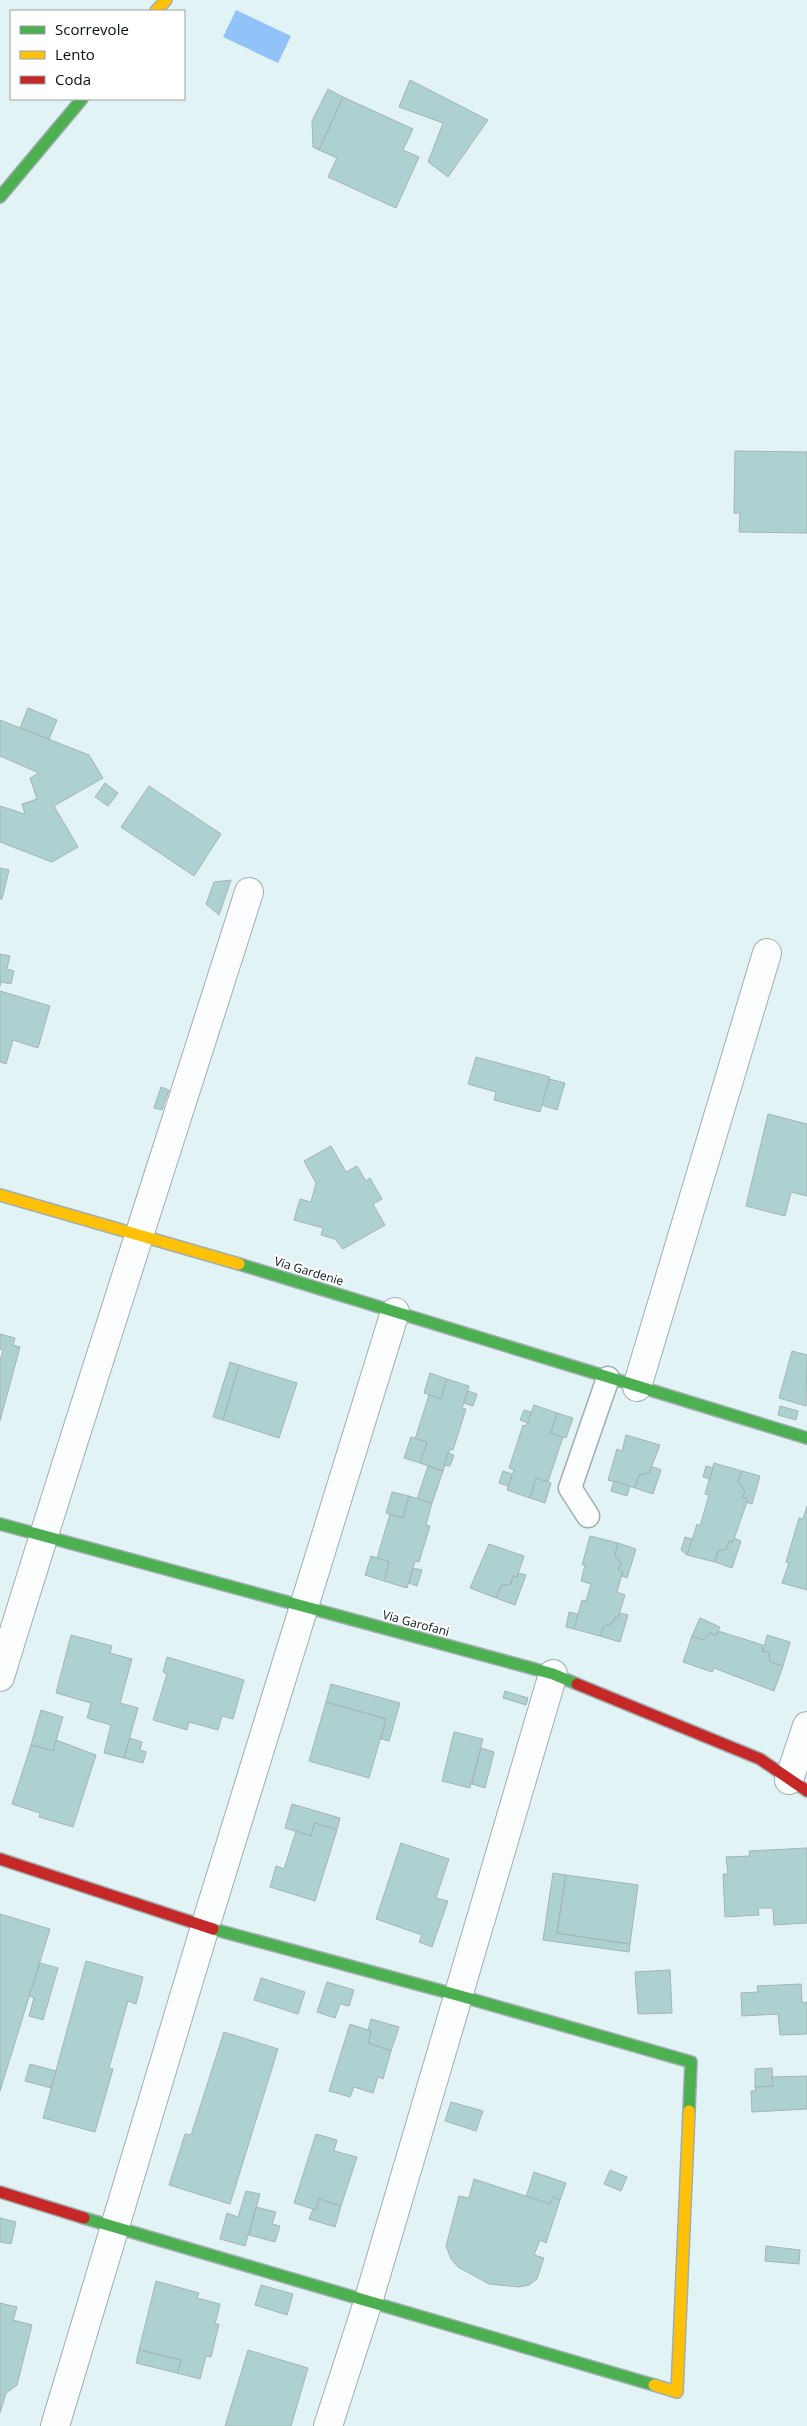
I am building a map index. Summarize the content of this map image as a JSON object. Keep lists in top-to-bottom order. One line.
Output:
{"streets":{"street":["Via Gardenie","Via Garofani"]},"legend":["Scorrevole","Lento","Coda"]}
